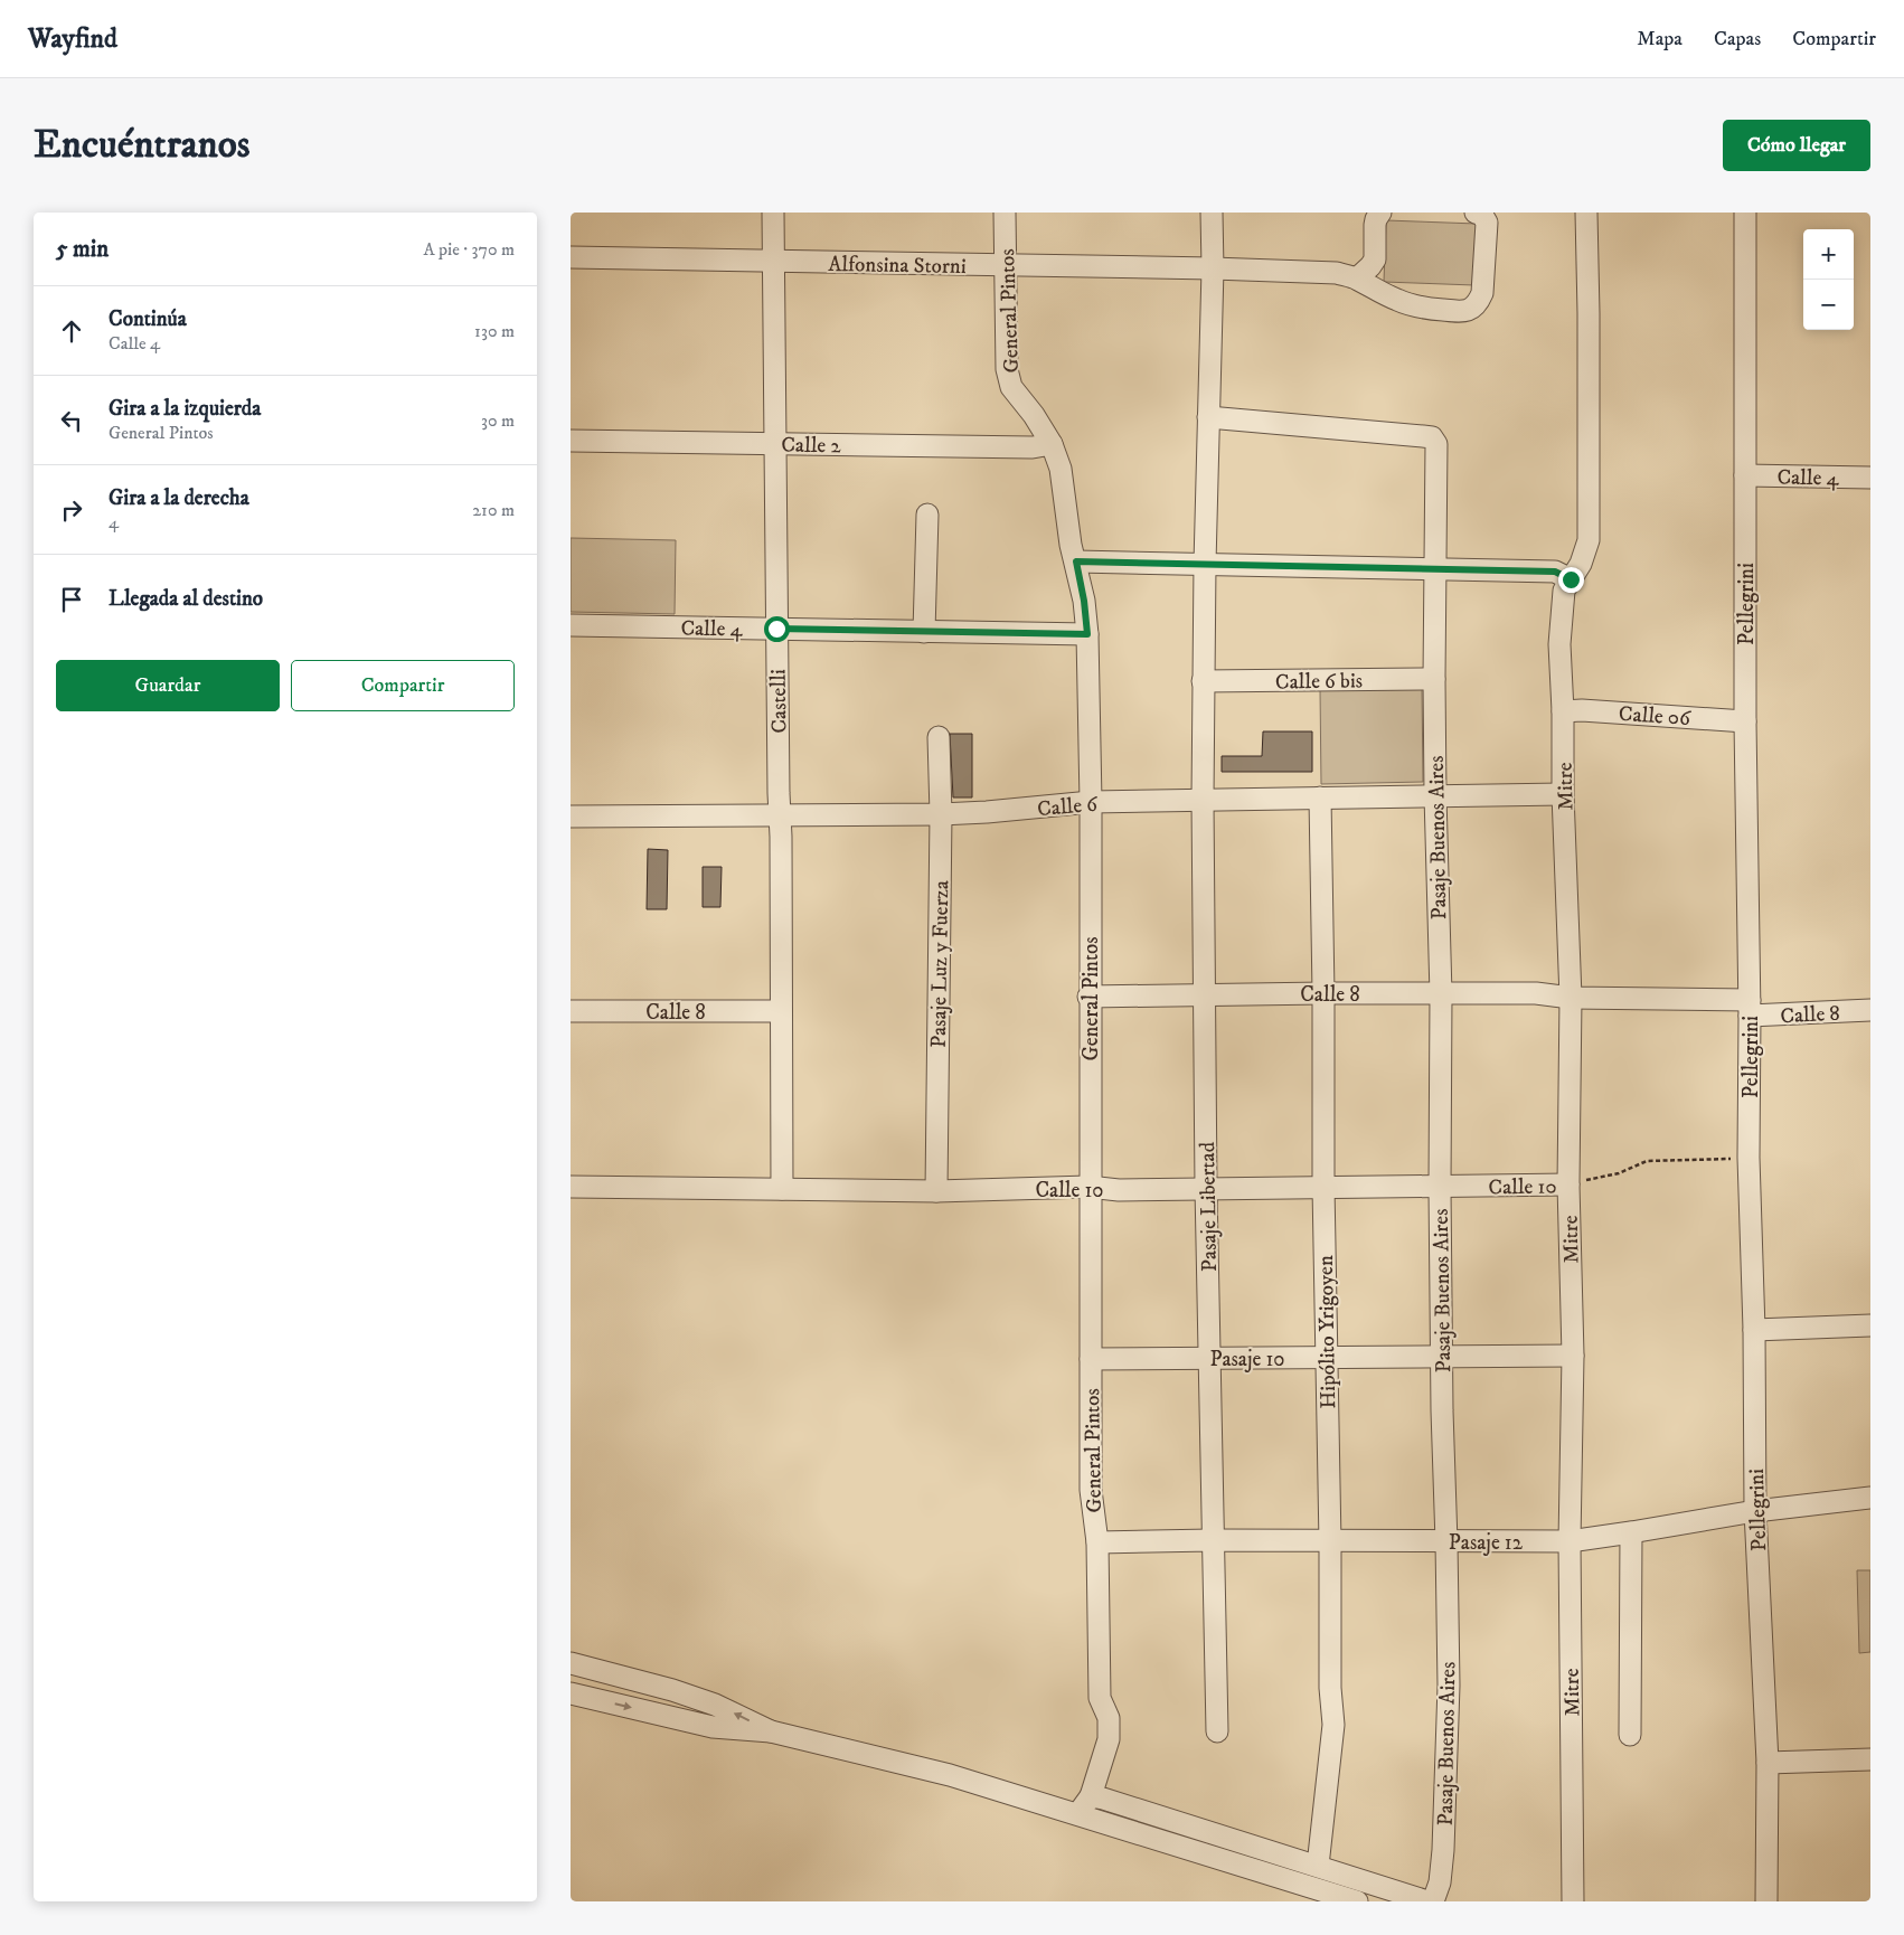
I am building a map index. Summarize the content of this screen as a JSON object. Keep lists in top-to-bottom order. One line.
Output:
{"streets":{"street":["Alfonsina Storni","General Pintos","Calle 2","Calle 4","Pellegrini","Calle 6 bis","Castelli","Calle 06","Mitre","Calle 6","Pasaje Buenos Aires","Pasaje Luz y Fuerza","Calle 8","Calle 10","Pasaje Libertad","Hipólito Yrigoyen","Pasaje 10","Pasaje 12"]},"crossings":[["Alfonsina Storni","General Pintos"],["Alfonsina Storni","Castelli"],["Alfonsina Storni","Pasaje Libertad"],["General Pintos","Calle 2"],["General Pintos","Calle 4"],["General Pintos","Calle 6"],["General Pintos","Calle 8"],["General Pintos","Calle 10"],["General Pintos","Pasaje 10"],["General Pintos","Pasaje 12"],["Calle 2","Castelli"],["Calle 4","Pellegrini"],["Calle 4","Castelli"],["Pellegrini","Calle 06"],["Pellegrini","Calle 8"],["Pellegrini","Pasaje 12"],["Calle 6 bis","Pasaje Buenos Aires"],["Calle 6 bis","Pasaje Libertad"],["Castelli","Calle 6"],["Castelli","Calle 8"],["Castelli","Calle 10"],["Calle 06","Mitre"],["Mitre","Calle 6"],["Mitre","Calle 8"],["Mitre","Calle 10"],["Mitre","Pasaje 10"],["Mitre","Pasaje 12"],["Calle 6","Pasaje Buenos Aires"],["Calle 6","Pasaje Luz y Fuerza"],["Calle 6","Pasaje Libertad"],["Calle 6","Hipólito Yrigoyen"],["Pasaje Buenos Aires","Calle 8"],["Pasaje Buenos Aires","Calle 10"],["Pasaje Buenos Aires","Pasaje Libertad"],["Pasaje Buenos Aires","Pasaje 10"],["Pasaje Buenos Aires","Pasaje 12"],["Pasaje Luz y Fuerza","Calle 10"],["Calle 8","Pasaje Libertad"],["Calle 8","Hipólito Yrigoyen"],["Calle 10","Pasaje Libertad"],["Calle 10","Hipólito Yrigoyen"],["Pasaje Libertad","Pasaje 10"],["Pasaje Libertad","Pasaje 12"],["Hipólito Yrigoyen","Pasaje 10"],["Hipólito Yrigoyen","Pasaje 12"]],"page":{"header":"Wayfind","nav":["Mapa","Capas","Compartir"],"buttons":["Cómo llegar",["Guardar","Compartir"]],"title":"Encuéntranos","heading":["5 min","A pie · 370 m"],"map_buttons":["+","−"],"list":[["Continúa","Calle 4","130 m"],["Gira a la izquierda","General Pintos","30 m"],["Gira a la derecha","4","210 m"],"Llegada al destino"]}}
